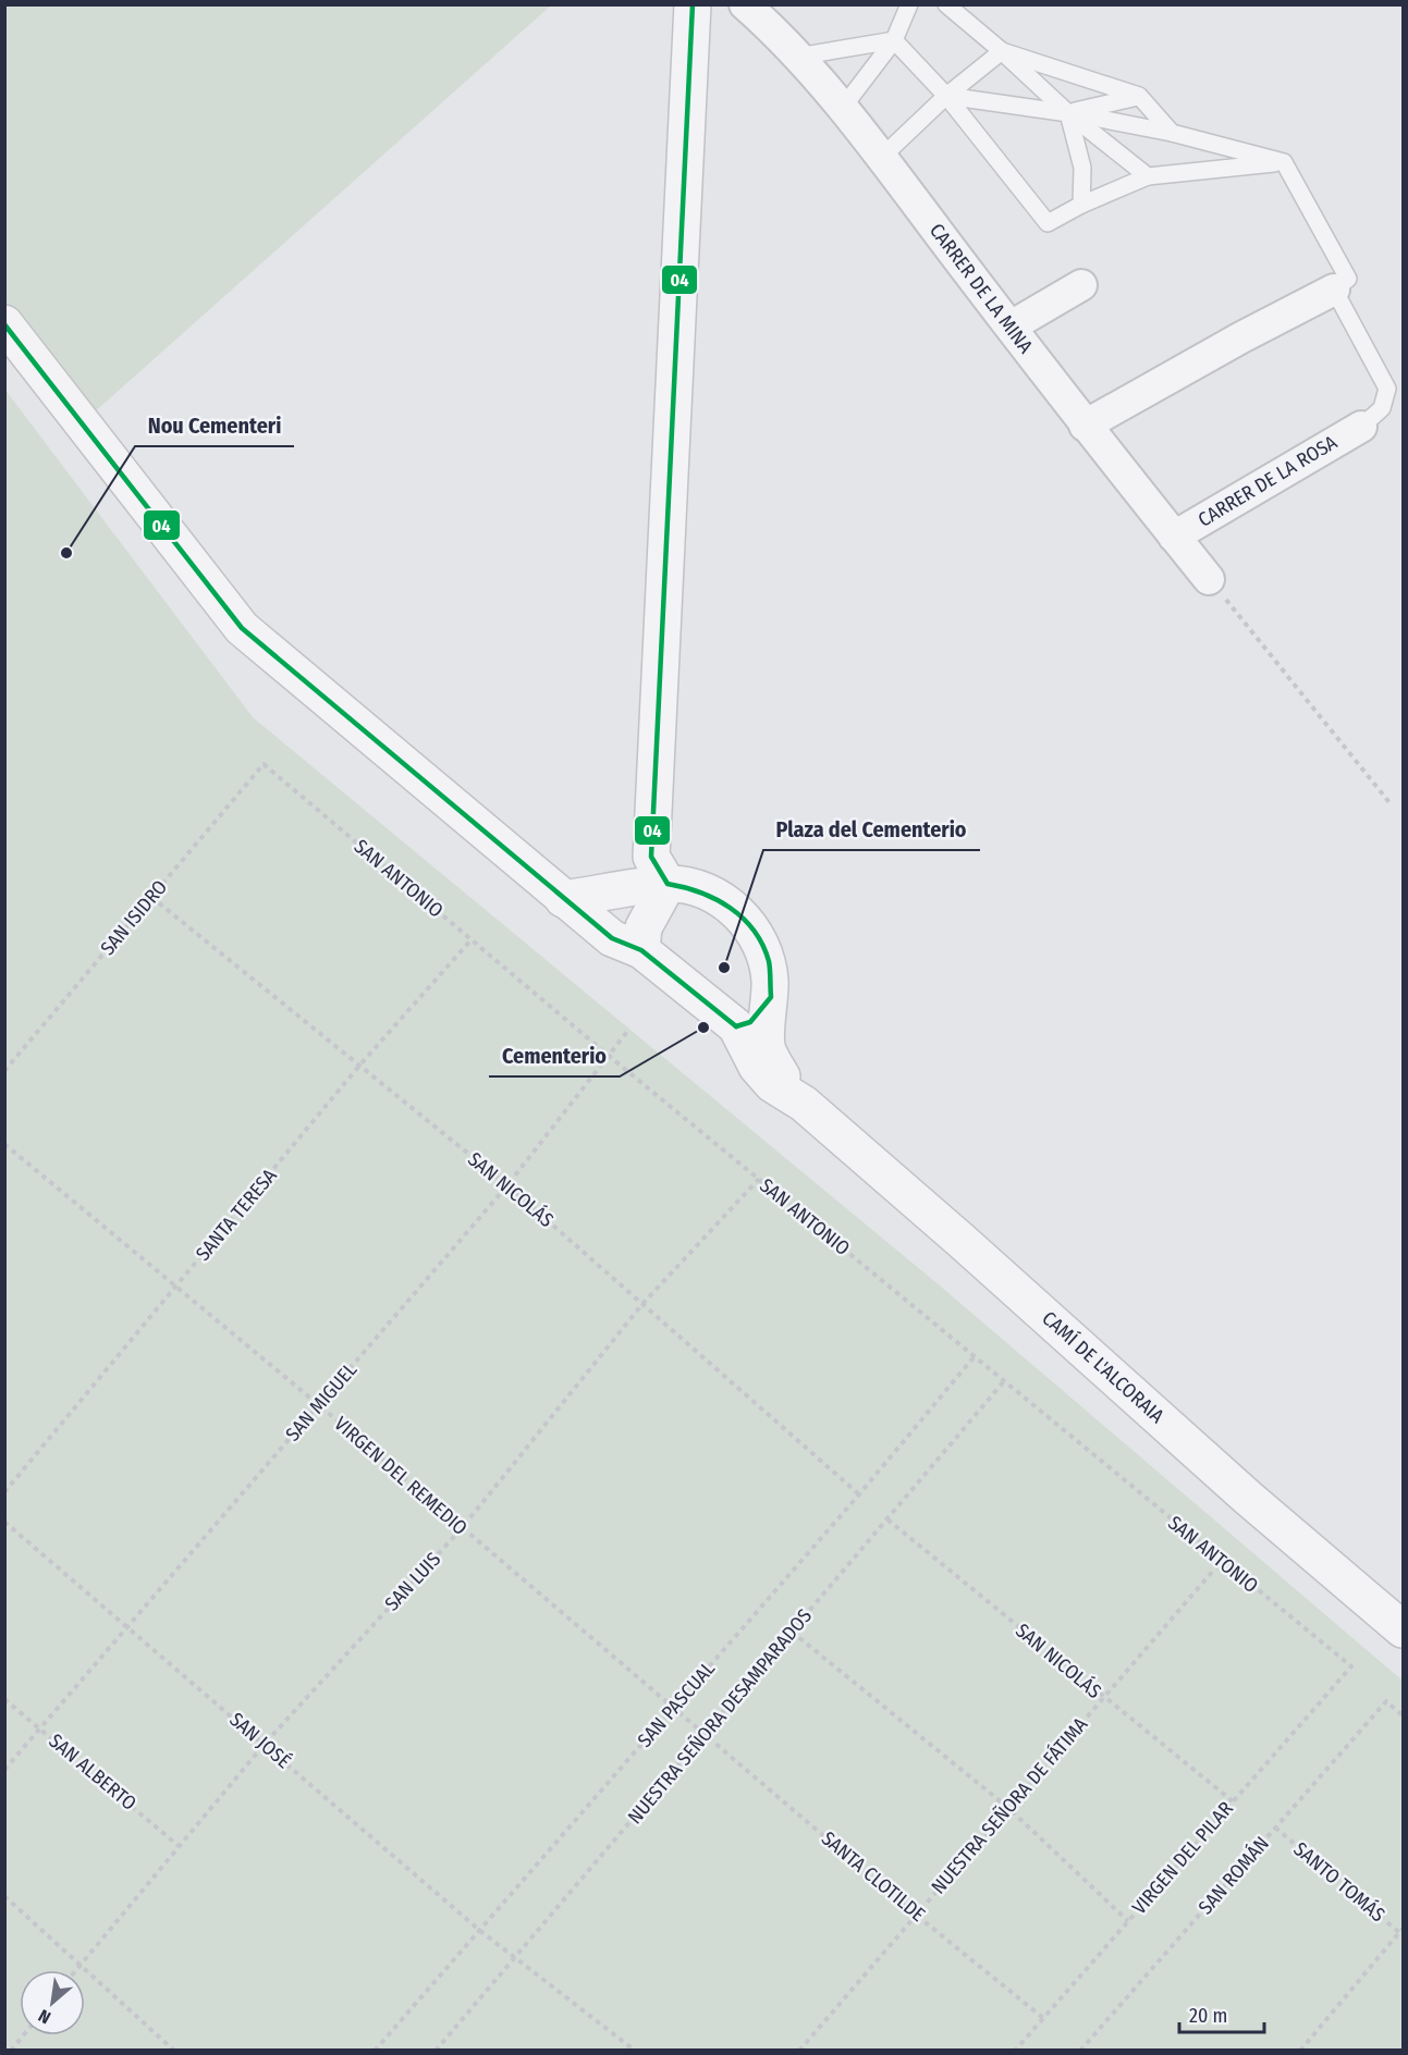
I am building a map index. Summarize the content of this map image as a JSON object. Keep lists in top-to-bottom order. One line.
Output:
{"streets":{"street":["CARRER DE LA MINA","CARRER DE LA ROSA","CAMÍ DE L'ALCORAIA"],"path":["SAN ANTONIO","SAN ISIDRO","SAN NICOLÁS","SANTA TERESA","SAN MIGUEL","VIRGEN DEL REMEDIO","SAN LUIS","SAN PASCUAL","NUESTRA SEÑORA DESAMPARADOS","SAN JOSÉ","SAN ALBERTO","NUESTRA SEÑORA DE FÁTIMA","VIRGEN DEL PILAR","SAN ROMÁN","SANTA CLOTILDE","SANTO TOMÁS"]},"crossings":[["CARRER DE LA MINA","CARRER DE LA ROSA"],["SAN ANTONIO","SAN ISIDRO"],["SAN ANTONIO","SANTA TERESA"],["SAN ANTONIO","SAN MIGUEL"],["SAN ANTONIO","SAN LUIS"],["SAN ANTONIO","SAN PASCUAL"],["SAN ANTONIO","NUESTRA SEÑORA DESAMPARADOS"],["SAN ANTONIO","NUESTRA SEÑORA DE FÁTIMA"],["SAN ANTONIO","VIRGEN DEL PILAR"],["SAN ISIDRO","SAN NICOLÁS"],["SAN NICOLÁS","SANTA TERESA"],["SAN NICOLÁS","SAN MIGUEL"],["SAN NICOLÁS","SAN LUIS"],["SAN NICOLÁS","SAN PASCUAL"],["SAN NICOLÁS","NUESTRA SEÑORA DESAMPARADOS"],["SAN NICOLÁS","NUESTRA SEÑORA DE FÁTIMA"],["SAN NICOLÁS","VIRGEN DEL PILAR"],["SANTA TERESA","VIRGEN DEL REMEDIO"],["SAN MIGUEL","VIRGEN DEL REMEDIO"],["SAN MIGUEL","SAN JOSÉ"],["SAN MIGUEL","SAN ALBERTO"],["VIRGEN DEL REMEDIO","SAN LUIS"],["VIRGEN DEL REMEDIO","SAN PASCUAL"],["VIRGEN DEL REMEDIO","NUESTRA SEÑORA DESAMPARADOS"],["VIRGEN DEL REMEDIO","SANTA CLOTILDE"],["SAN LUIS","SAN JOSÉ"],["SAN LUIS","SAN ALBERTO"],["SAN PASCUAL","SAN JOSÉ"],["NUESTRA SEÑORA DESAMPARADOS","SAN JOSÉ"],["NUESTRA SEÑORA DESAMPARADOS","SANTA CLOTILDE"],["NUESTRA SEÑORA DE FÁTIMA","SANTA CLOTILDE"],["VIRGEN DEL PILAR","SANTA CLOTILDE"],["SAN ROMÁN","SANTO TOMÁS"]],"places":["Nou Cementeri","Plaza del Cementerio","Cementerio"],"lines":["transit line 04"],"scale_bar":"20 m","north":"bottom left"}
